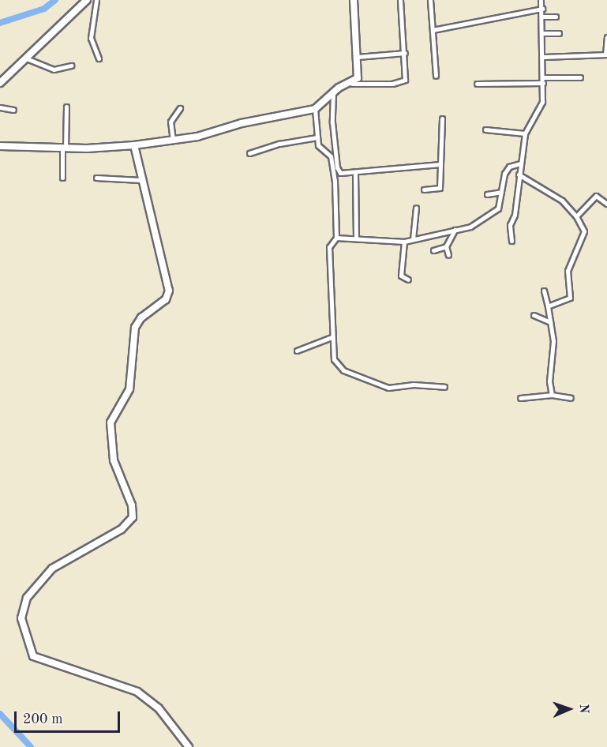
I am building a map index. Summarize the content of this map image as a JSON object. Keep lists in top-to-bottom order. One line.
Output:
{"scale_bar":"200 m","north":"right"}
